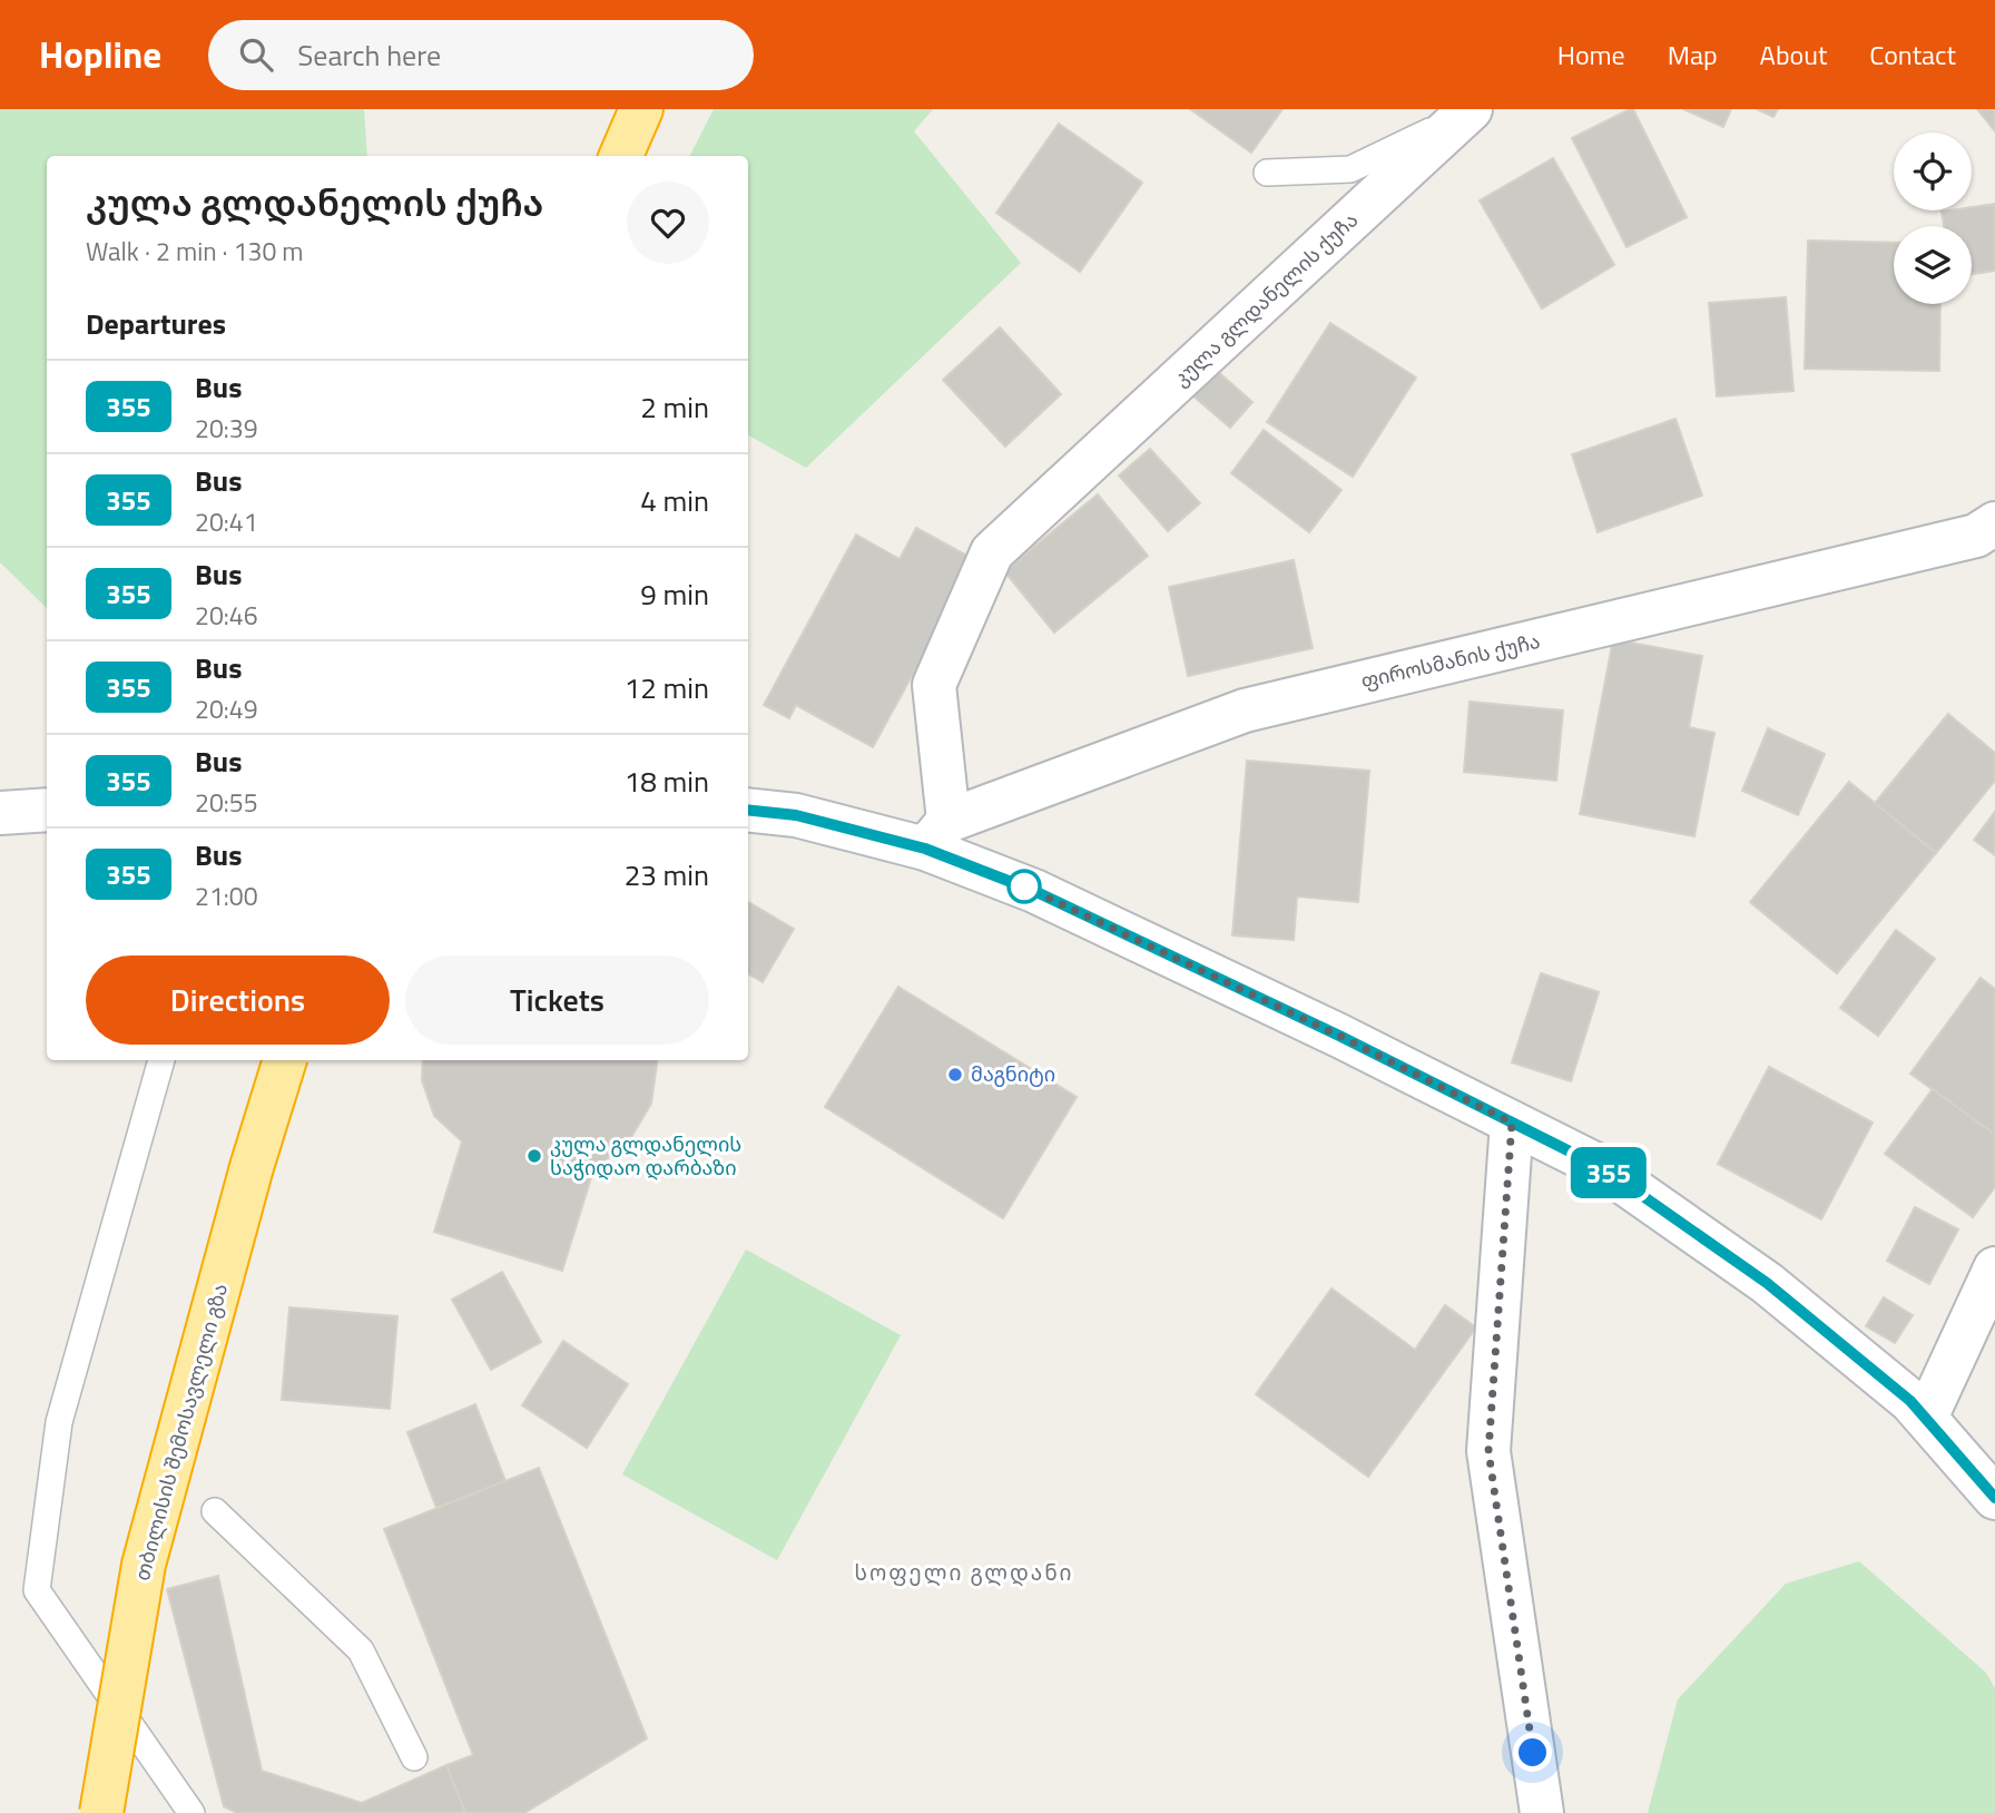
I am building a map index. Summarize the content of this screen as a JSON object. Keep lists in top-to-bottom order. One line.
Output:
{"streets":{"highway":["თბილისის შემოსავლელი გზა"],"street":["კულა გლდანელის ქუჩა","ფიროსმანის ქუჩა"]},"crossings":[["კულა გლდანელის ქუჩა","ფიროსმანის ქუჩა"]],"districts":["სოფელი გლდანი"],"places":["მაგნიტი","კულა გლდანელის საჭიდაო დარბაზი"],"lines":["bus line 355"],"page":{"header":"Hopline","search":"Search here","nav":["Home","Map","About","Contact"],"on_map":"355","heading":[["კულა გლდანელის ქუჩა","Walk · 2 min · 130 m"],"Departures"],"list":[{"mark":"355","name":"Bus","note":"20:39","value":"2 min"},{"mark":"355","name":"Bus","note":"20:41","value":"4 min"},{"mark":"355","name":"Bus","note":"20:46","value":"9 min"},{"mark":"355","name":"Bus","note":"20:49","value":"12 min"},{"mark":"355","name":"Bus","note":"20:55","value":"18 min"},{"mark":"355","name":"Bus","note":"21:00","value":"23 min"}],"buttons":["Directions","Tickets"]}}
